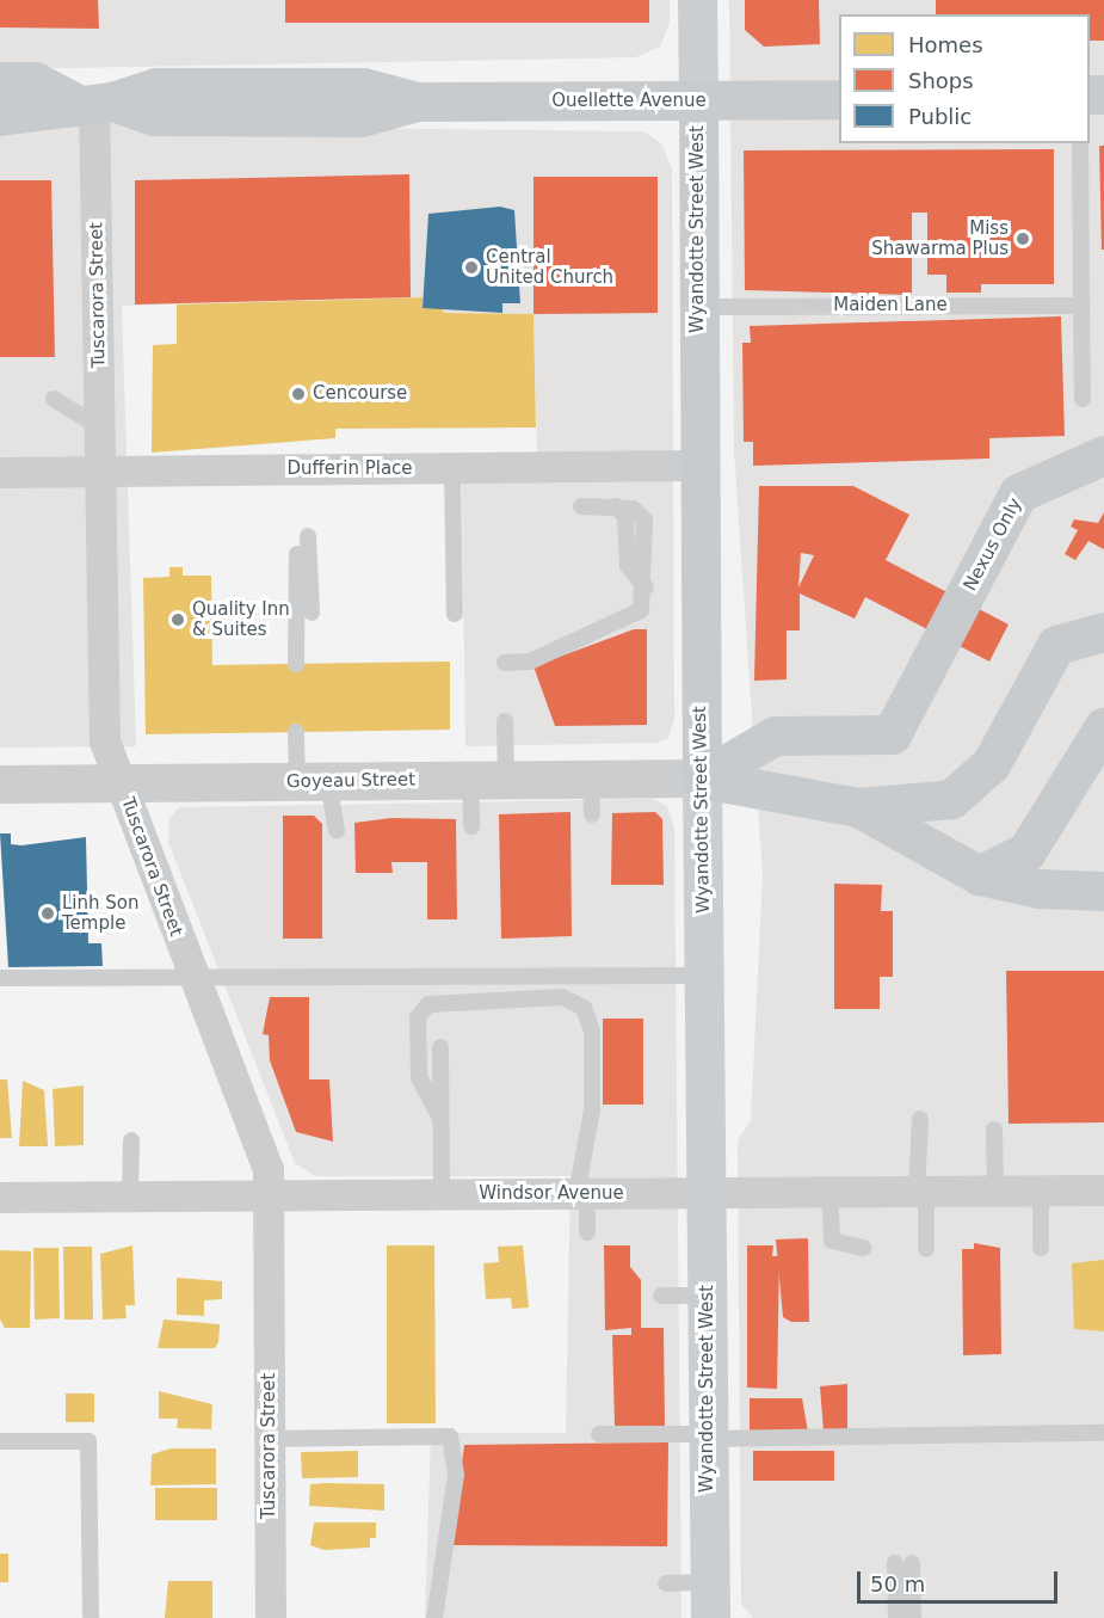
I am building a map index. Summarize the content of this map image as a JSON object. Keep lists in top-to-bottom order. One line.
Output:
{"streets":{"main road":["Ouellette Avenue","Wyandotte Street West","Nexus Only"],"street":["Tuscarora Street","Dufferin Place","Goyeau Street","Windsor Avenue"],"lane":["Maiden Lane"]},"crossings":[["Ouellette Avenue","Wyandotte Street West"],["Ouellette Avenue","Tuscarora Street"],["Wyandotte Street West","Maiden Lane"],["Wyandotte Street West","Dufferin Place"],["Wyandotte Street West","Nexus Only"],["Wyandotte Street West","Goyeau Street"],["Wyandotte Street West","Windsor Avenue"],["Tuscarora Street","Dufferin Place"],["Tuscarora Street","Goyeau Street"],["Tuscarora Street","Windsor Avenue"],["Nexus Only","Goyeau Street"]],"places":["Miss Shawarma Plus","Central United Church","Cencourse","Quality Inn & Suites","Linh Son Temple"],"legend":["Homes","Shops","Public"],"scale_bar":"50 m"}
